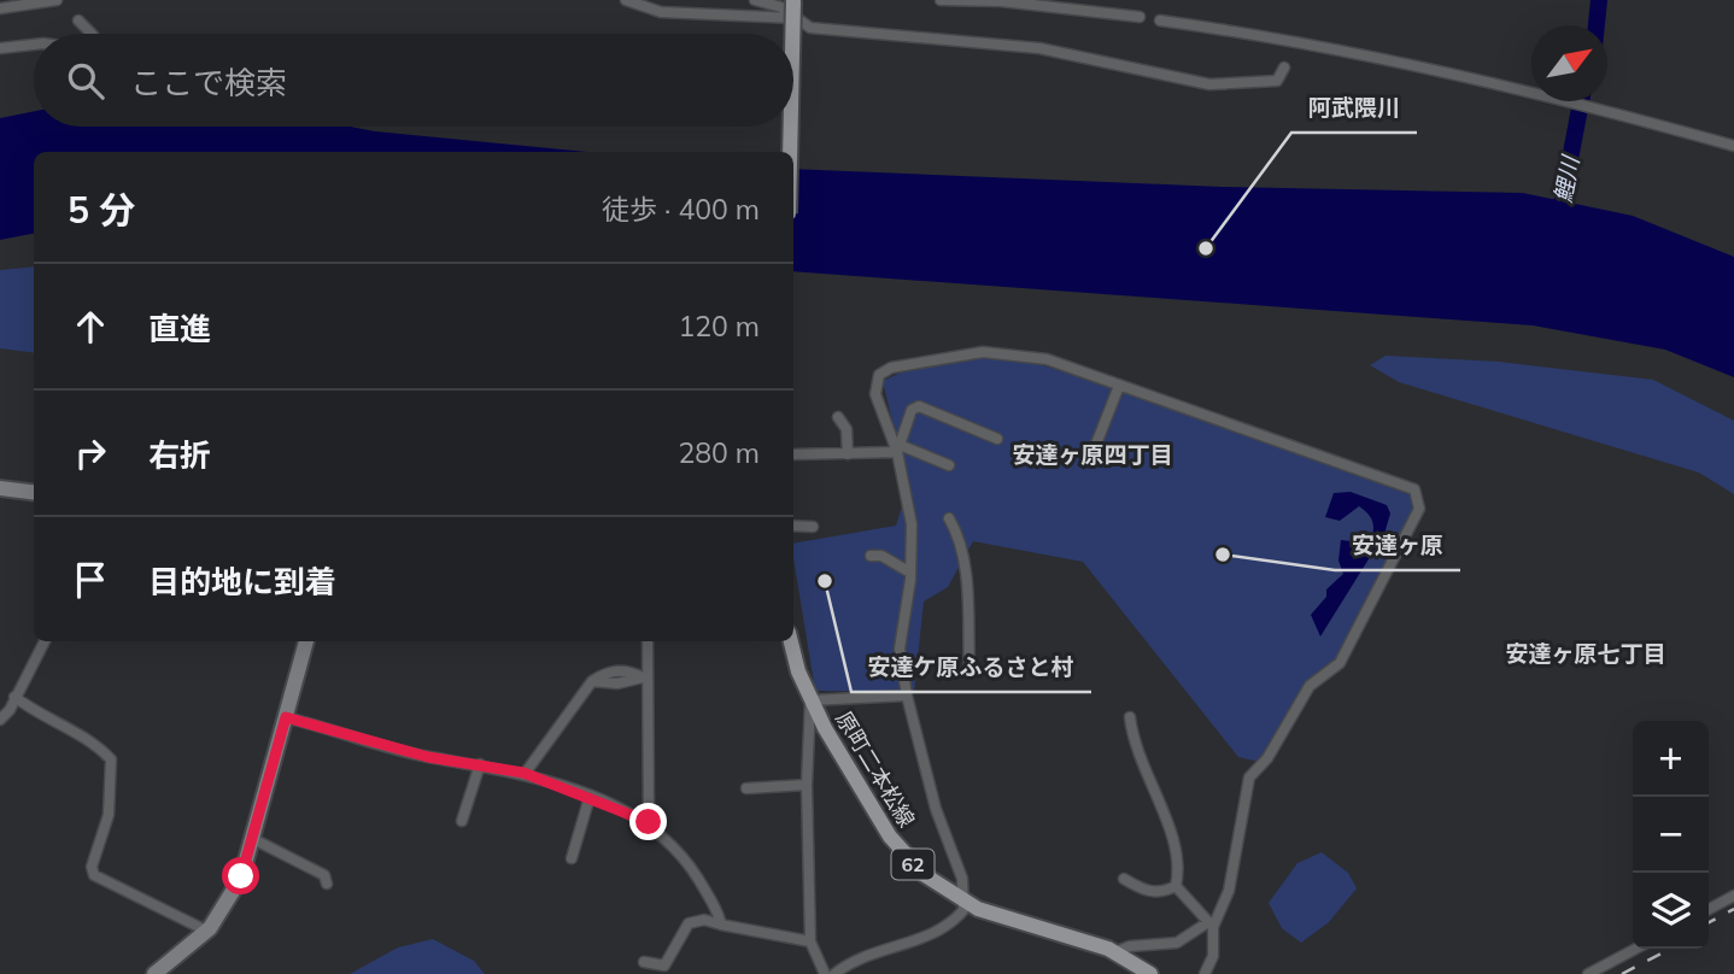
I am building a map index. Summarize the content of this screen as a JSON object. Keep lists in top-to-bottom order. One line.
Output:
{"streets":{"main road":["原町二本松線","62"]},"districts":["安達ヶ原四丁目","安達ヶ原七丁目"],"water":["鯉川"],"places":["阿武隈川","安達ヶ原","安達ケ原ふるさと村"],"north":"top right","page":{"search":"ここで検索","heading":["5 分","徒歩 · 400 m"],"list":[["直進","120 m"],["右折","280 m"],"目的地に到着"],"map_buttons":["+","−"]}}
